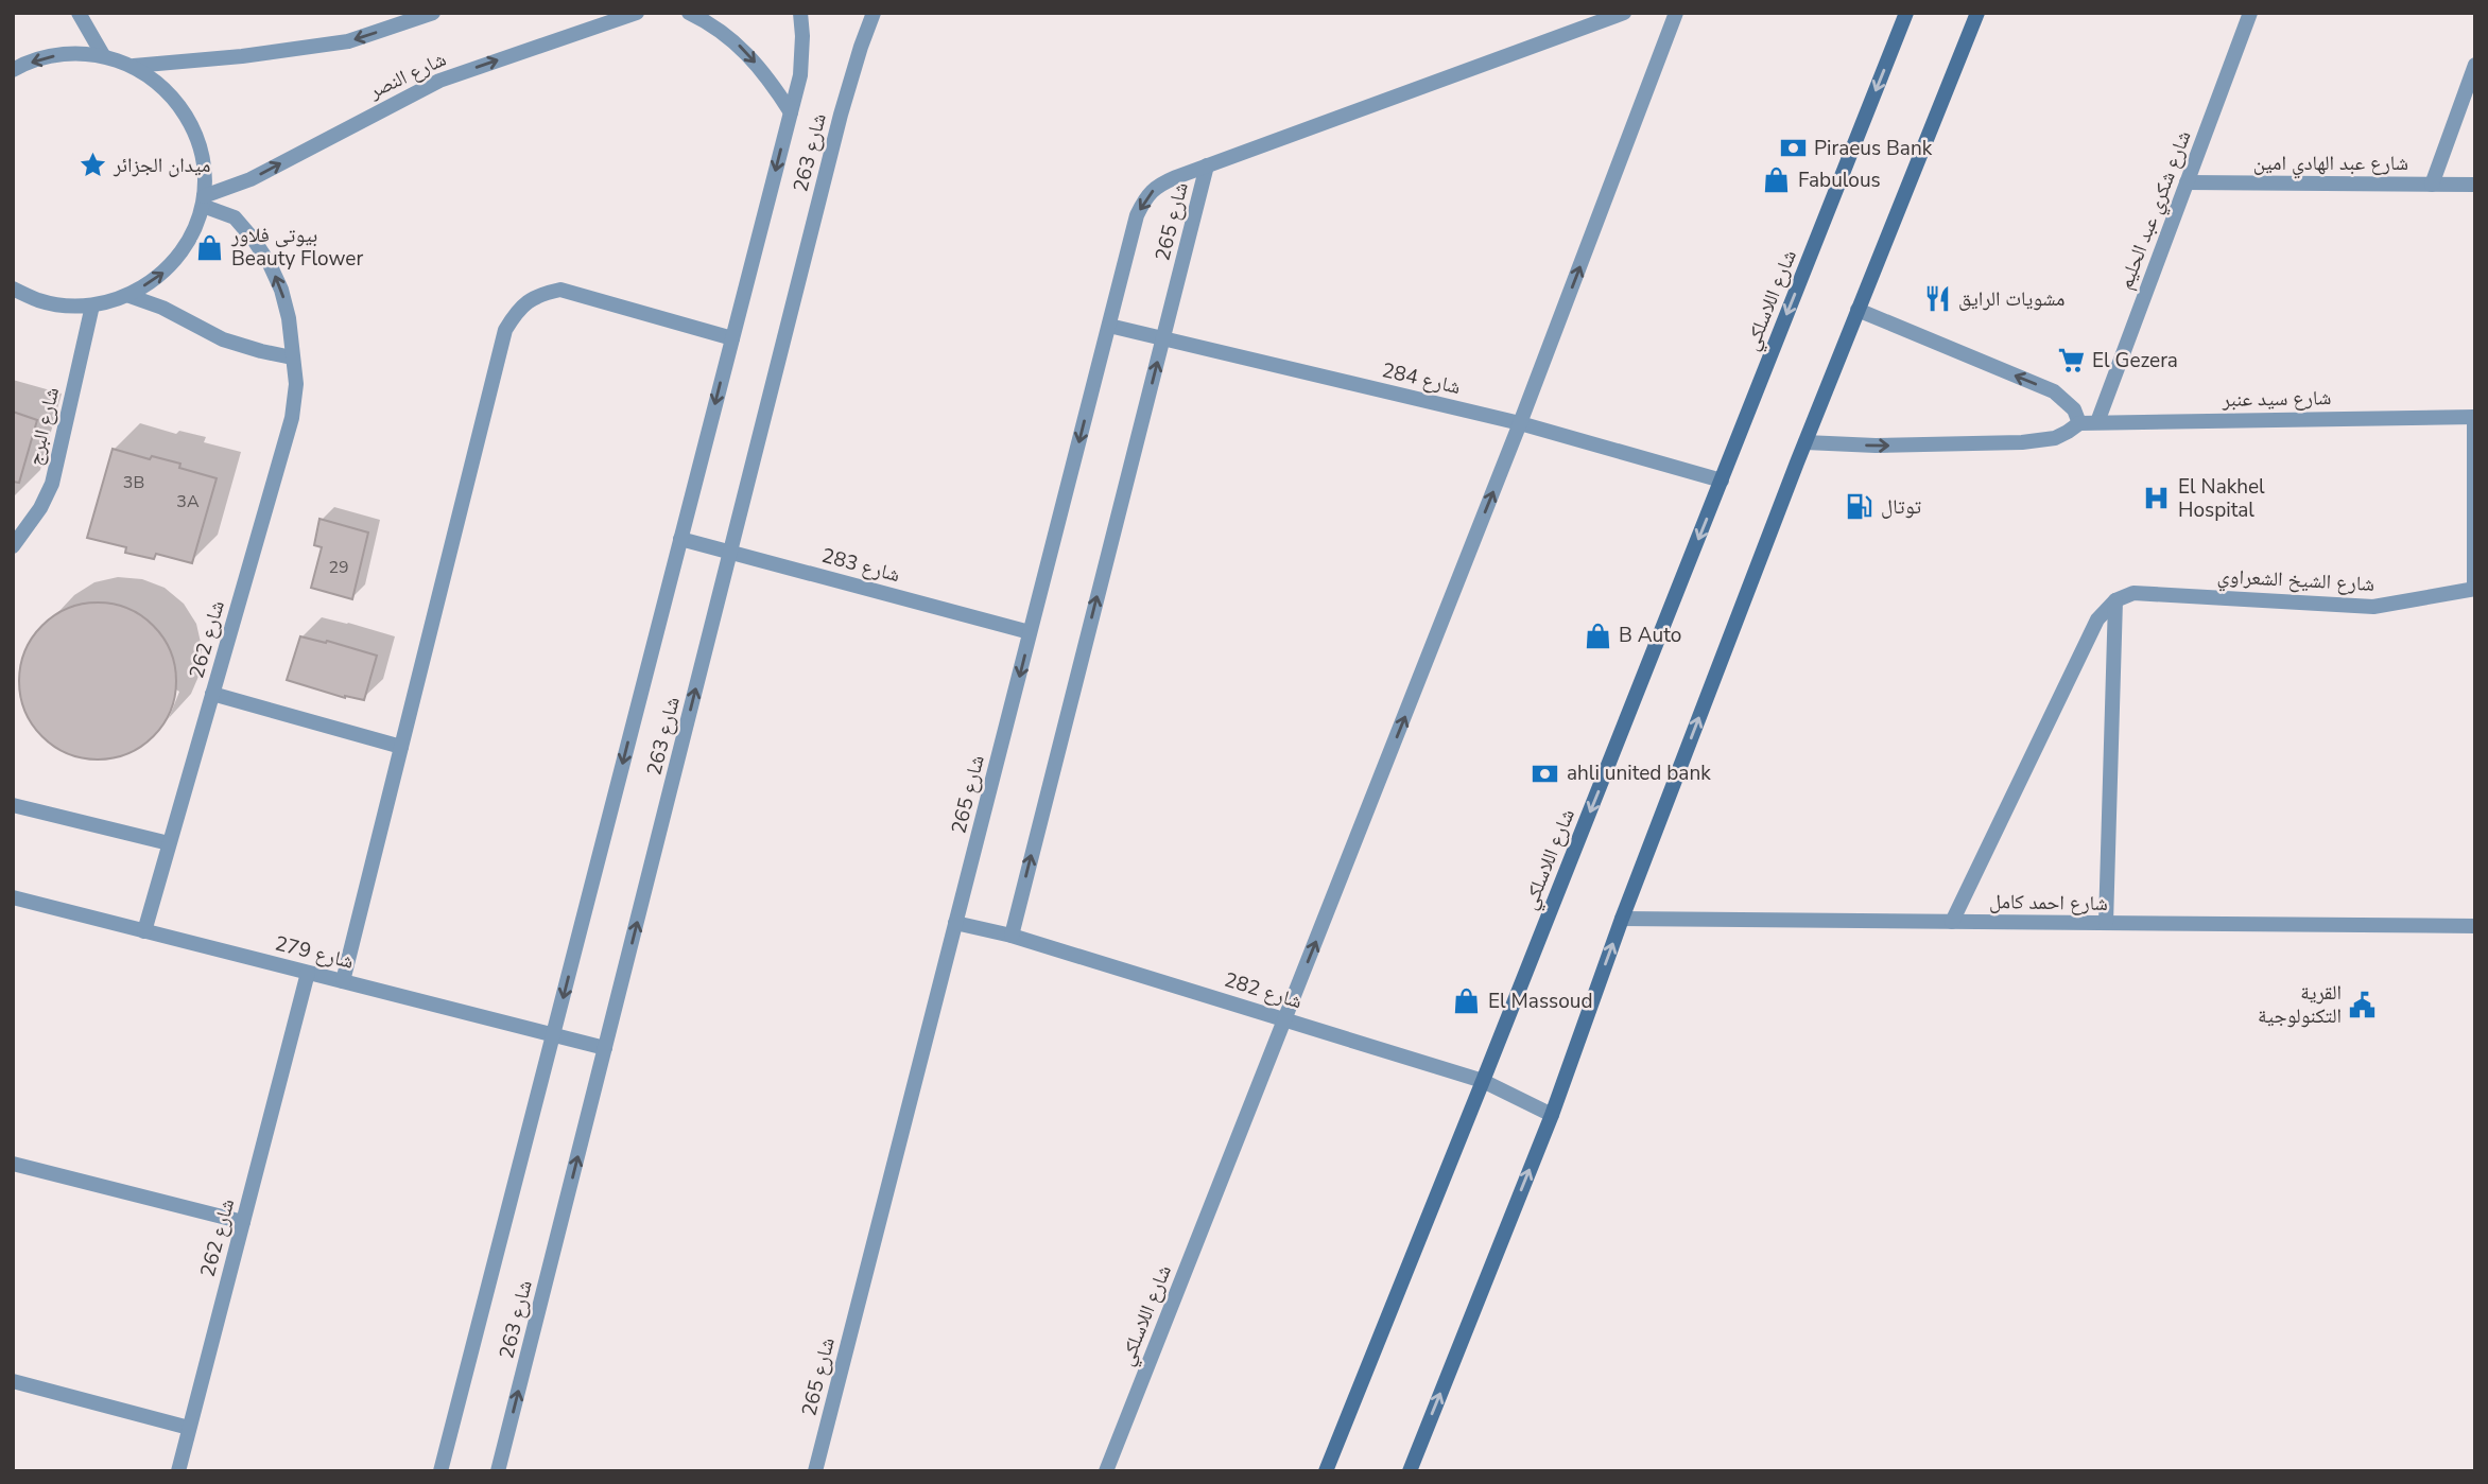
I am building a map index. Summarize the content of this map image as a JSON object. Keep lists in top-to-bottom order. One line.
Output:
{"streets":{"main road":["شارع اللاسلكي"],"street":["شارع النصر","شارع 263","شارع عبد الهادي امين","شارع شكري عبد الحليم","شارع 265","شارع 284","شارع سيد عنبر","شارع البرج","شارع 283","شارع الشيخ الشعراوي","شارع 262","شارع احمد كامل","شارع 279","شارع 282"]},"crossings":[["شارع النصر","شارع 262"],["شارع 263","شارع 283"],["شارع 263","شارع 279"],["شارع عبد الهادي امين","شارع شكري عبد الحليم"],["شارع شكري عبد الحليم","شارع سيد عنبر"],["شارع 265","شارع 284"],["شارع 265","شارع 283"],["شارع 265","شارع 282"],["شارع اللاسلكي","شارع 284"],["شارع اللاسلكي","شارع 282"],["شارع 262","شارع 279"]],"one_way":["شارع سيد عنبر"],"places":{"bank":["Piraeus Bank","ahli united bank"],"place":["ميدان الجزائر"],"shop":["Fabulous","بيوتى فلاور Beauty Flower","B Auto","El Massoud"],"restaurant":["مشويات الرايق"],"supermarket":["El Gezera"],"hospital":["El Nakhel Hospital"],"fuel station":["توتال"],"public building":["القرية التكنولوجية"]},"house_numbers":["3B","3A","29"]}
